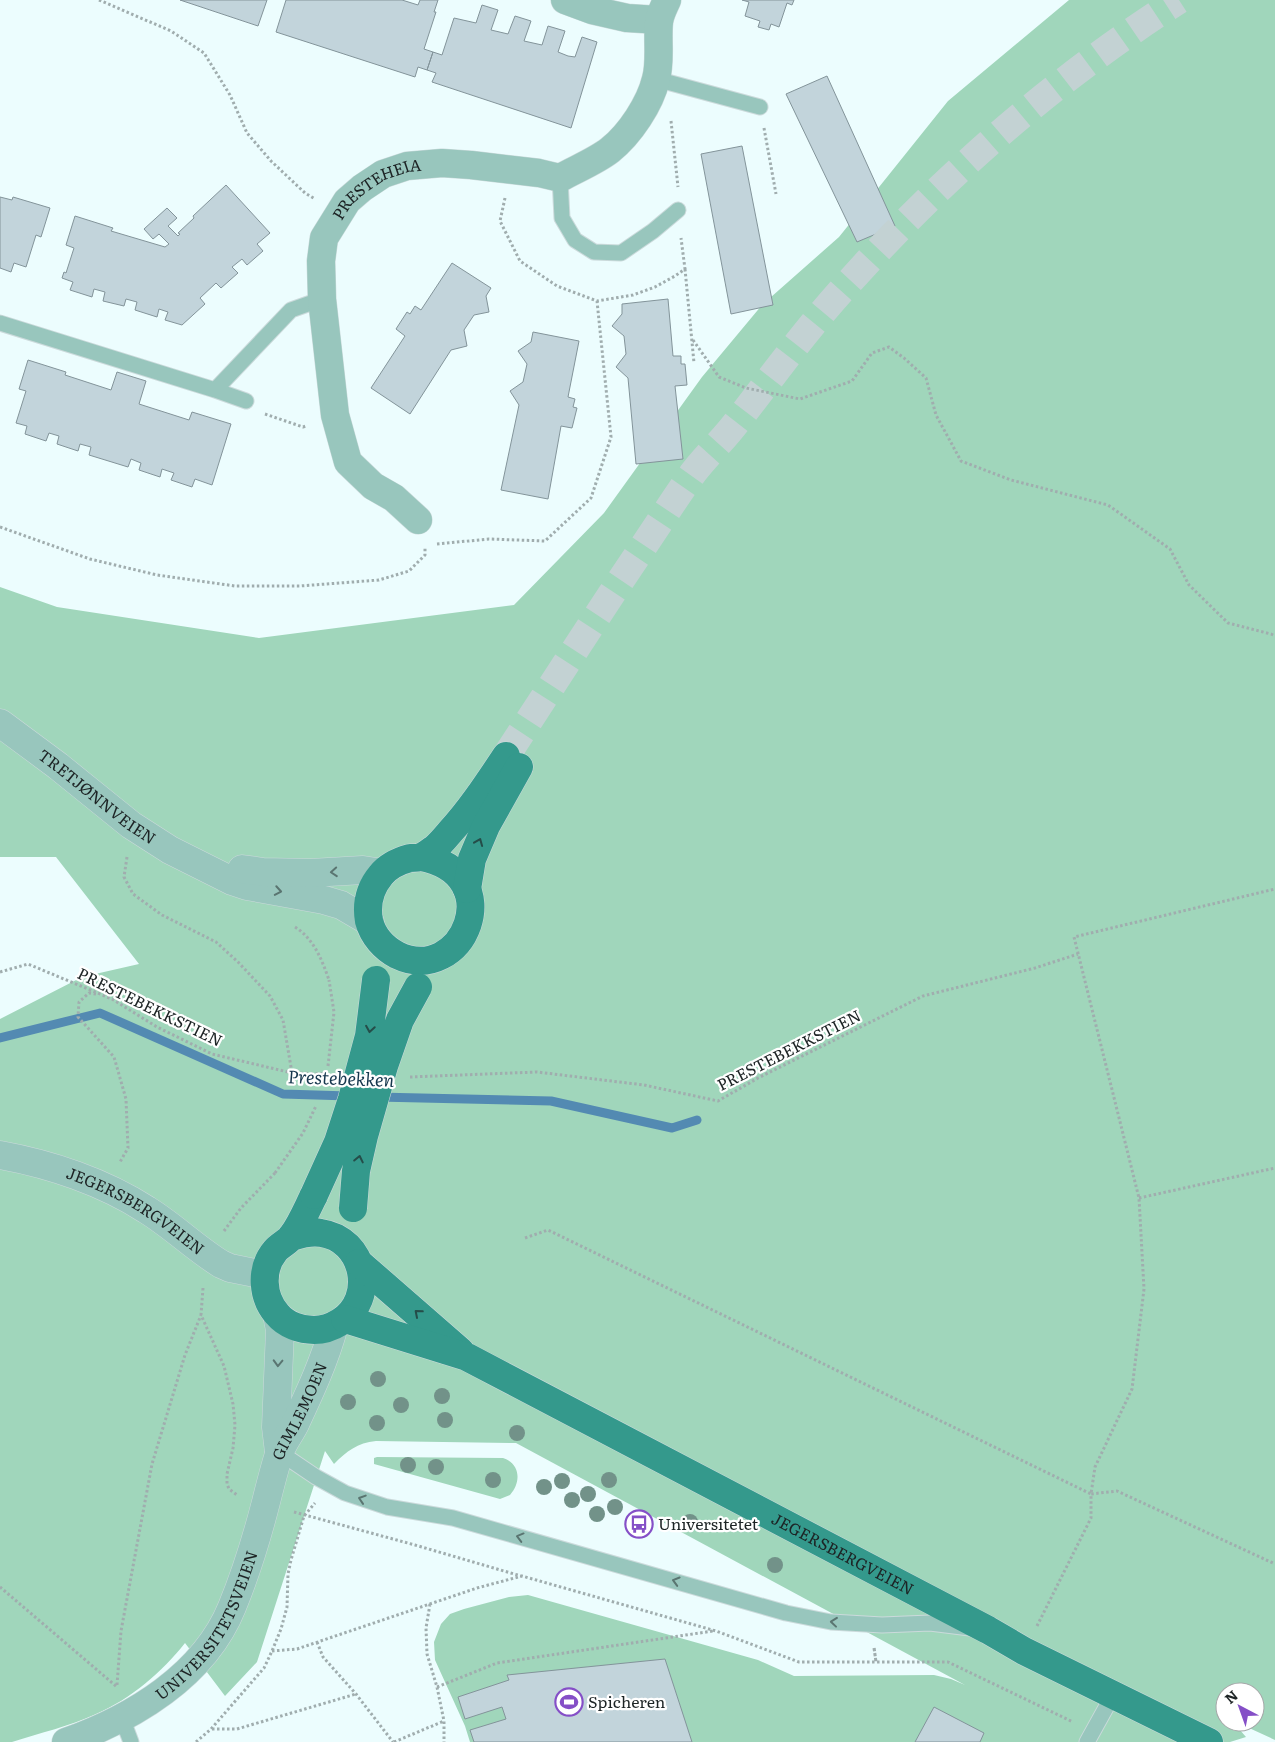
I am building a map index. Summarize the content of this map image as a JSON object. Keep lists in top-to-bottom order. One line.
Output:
{"streets":{"main road":["JEGERSBERGVEIEN"],"street":["PRESTEHEIA","TRETJØNNVEIEN","GIMLEMOEN","UNIVERSITETSVEIEN"],"path":["PRESTEBEKKSTIEN"]},"crossings":[["JEGERSBERGVEIEN","GIMLEMOEN"],["GIMLEMOEN","UNIVERSITETSVEIEN"]],"water":["Prestebekken"],"places":{"bus stop":["Universitetet"],"sports":["Spicheren"]},"north":"top left"}
